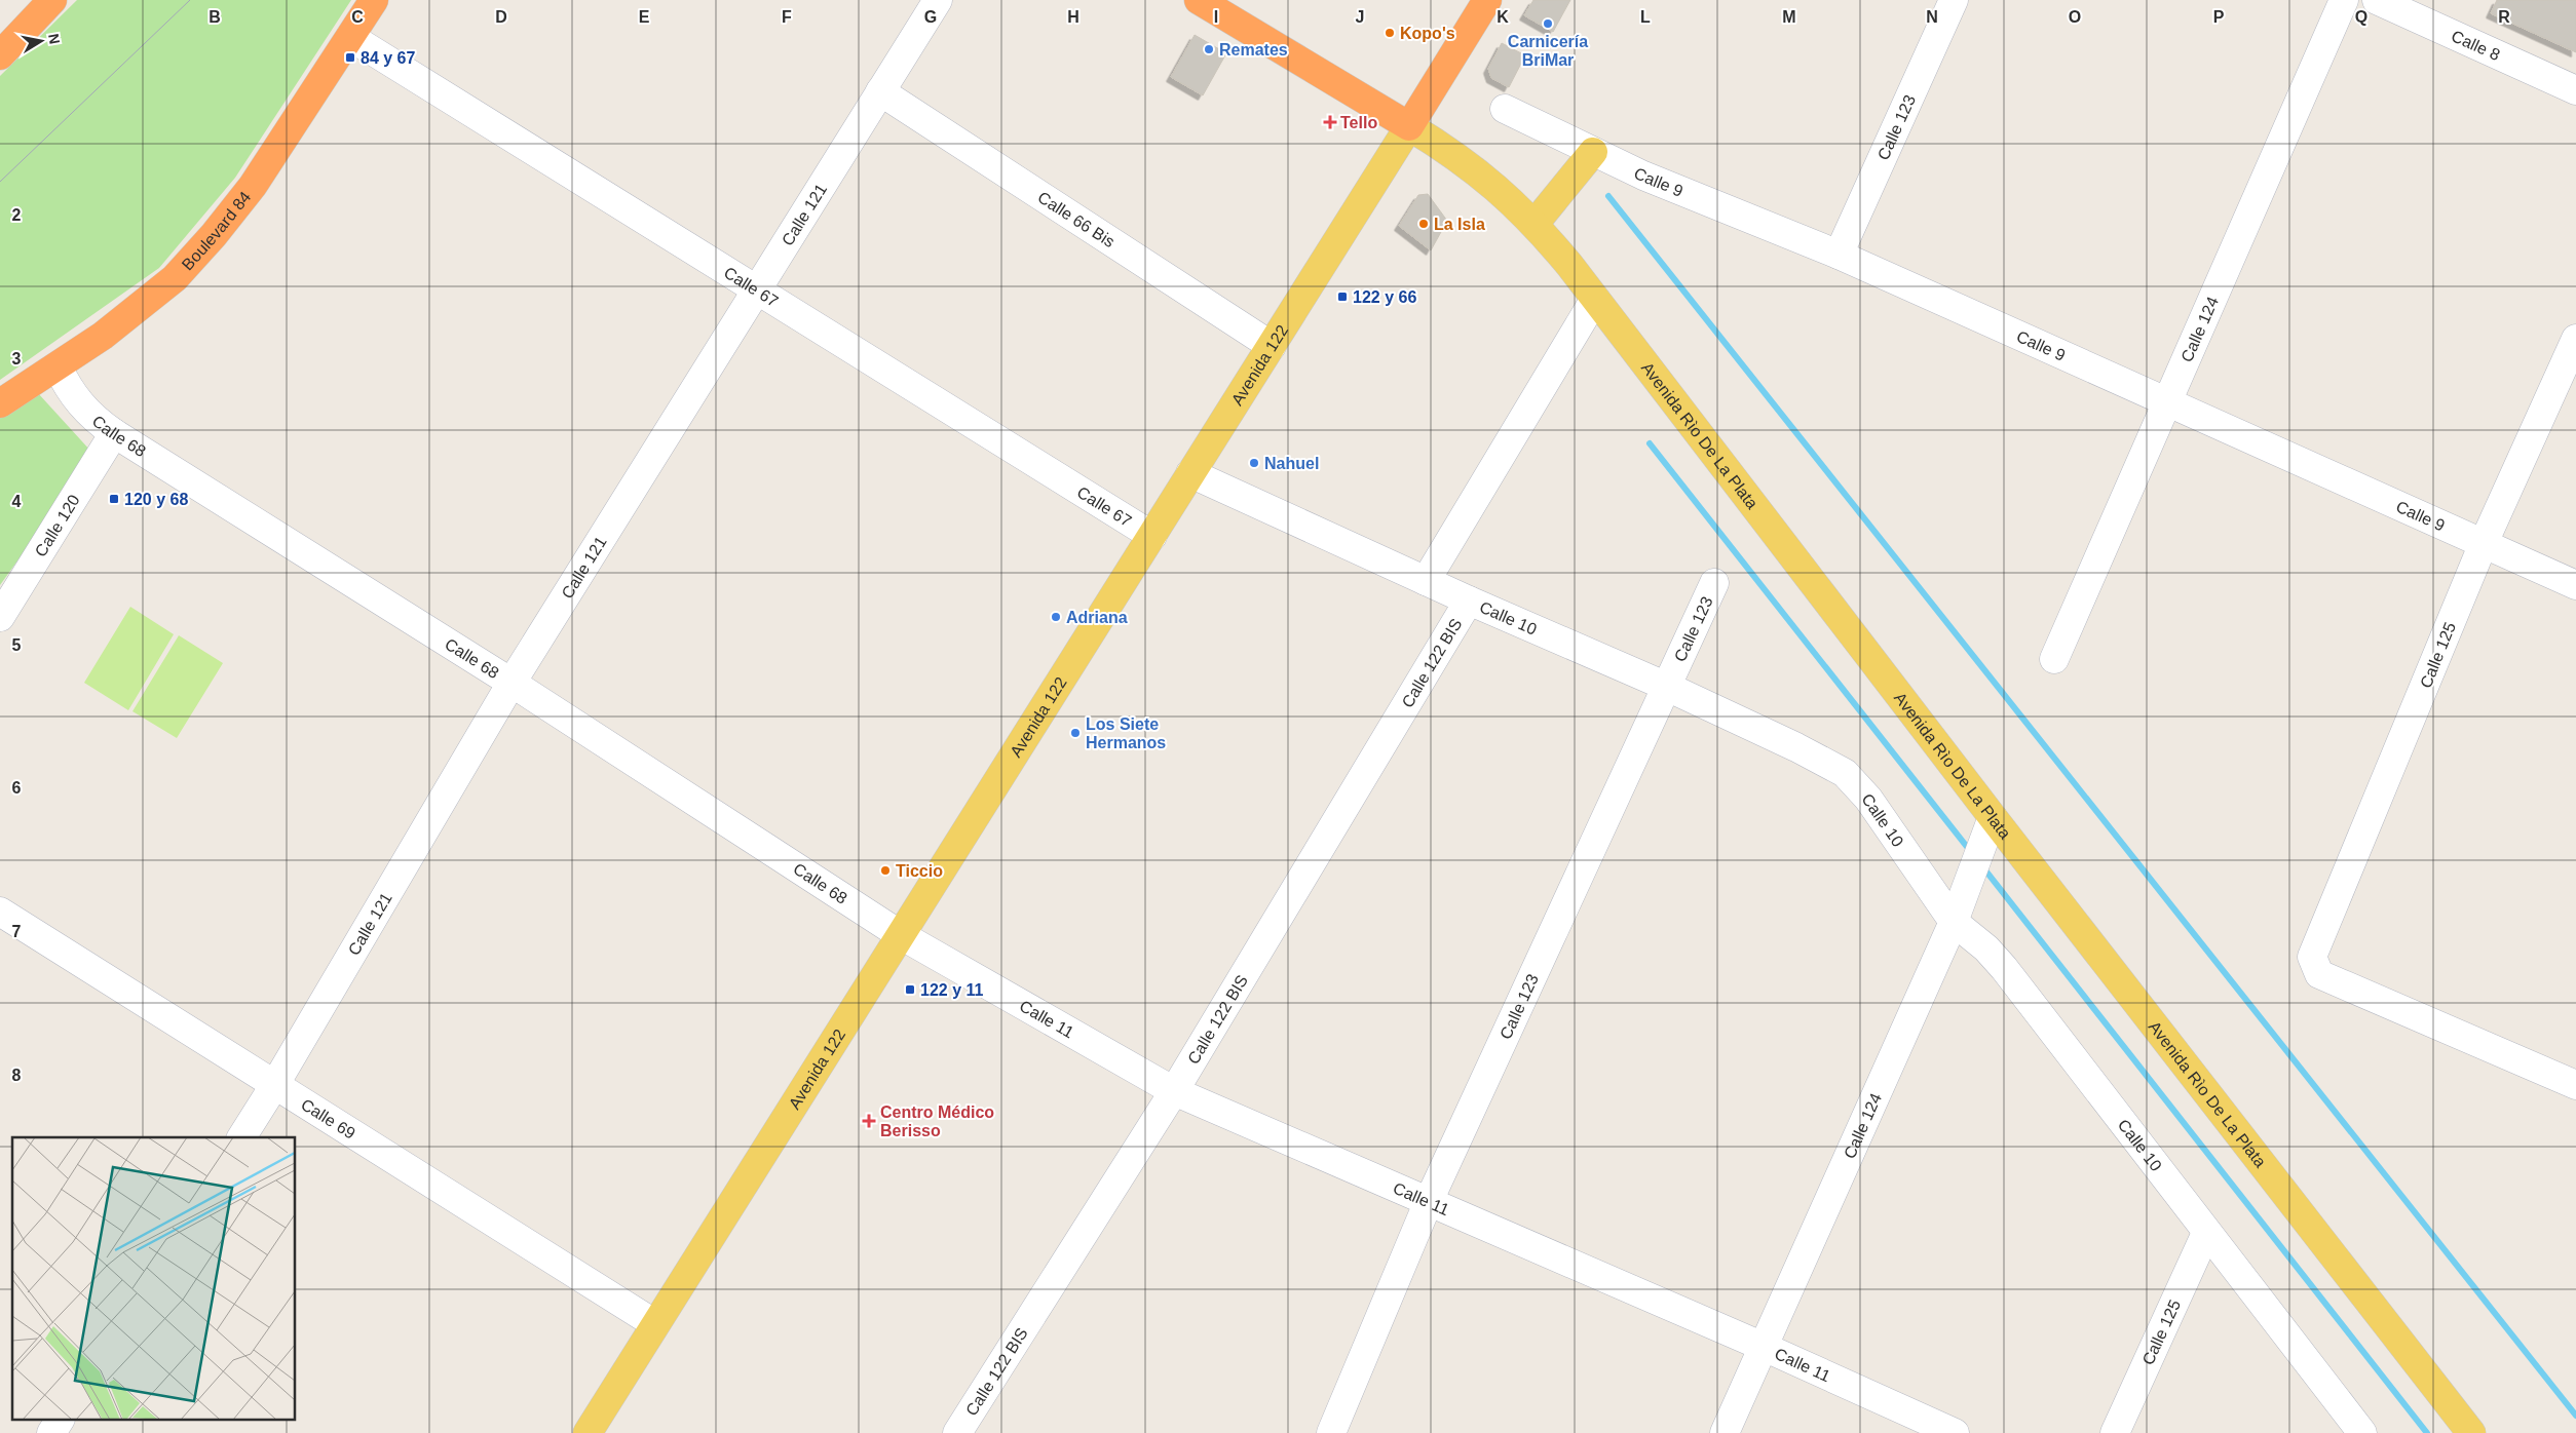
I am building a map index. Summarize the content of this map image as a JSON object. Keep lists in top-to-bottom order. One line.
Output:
{"streets":{"highway":["Boulevard 84","Avenida 122"],"main road":["Avenida Rìo De La Plata"],"street":["Calle 8","Calle 123","Calle 9","Calle 121","Calle 66 Bis","Calle 67","Calle 124","Calle 68","Calle 120","Calle 10","Calle 125","Calle 122 BIS","Calle 11","Calle 69"]},"crossings":[["Calle 123","Calle 9"],["Calle 123","Calle 10"],["Calle 123","Calle 11"],["Calle 9","Calle 124"],["Calle 9","Calle 125"],["Calle 121","Calle 66 Bis"],["Calle 121","Calle 67"],["Calle 121","Calle 68"],["Calle 121","Calle 69"],["Calle 66 Bis","Avenida 122"],["Boulevard 84","Calle 67"],["Boulevard 84","Calle 68"],["Calle 67","Avenida 122"],["Calle 124","Avenida Rìo De La Plata"],["Calle 124","Calle 10"],["Calle 124","Calle 11"],["Avenida 122","Calle 68"],["Avenida 122","Avenida Rìo De La Plata"],["Avenida 122","Calle 10"],["Avenida 122","Calle 11"],["Avenida 122","Calle 69"],["Calle 68","Calle 120"],["Calle 68","Calle 11"],["Calle 10","Calle 125"],["Calle 10","Calle 122 BIS"],["Calle 122 BIS","Calle 11"]],"places":{"other":["Carnicería BriMar","Kopo's","Remates","La Isla","Nahuel","Adriana","Los Siete Hermanos","Ticcio"],"transit":["84 y 67","122 y 66","120 y 68","122 y 11"],"health":["Tello","Centro Médico Berisso"]},"north":"right","grid":{"columns":["B","C","D","E","F","G","H","I","J","K","L","M","N","O","P","Q","R"],"rows":["2","3","4","5","6","7","8"]}}
